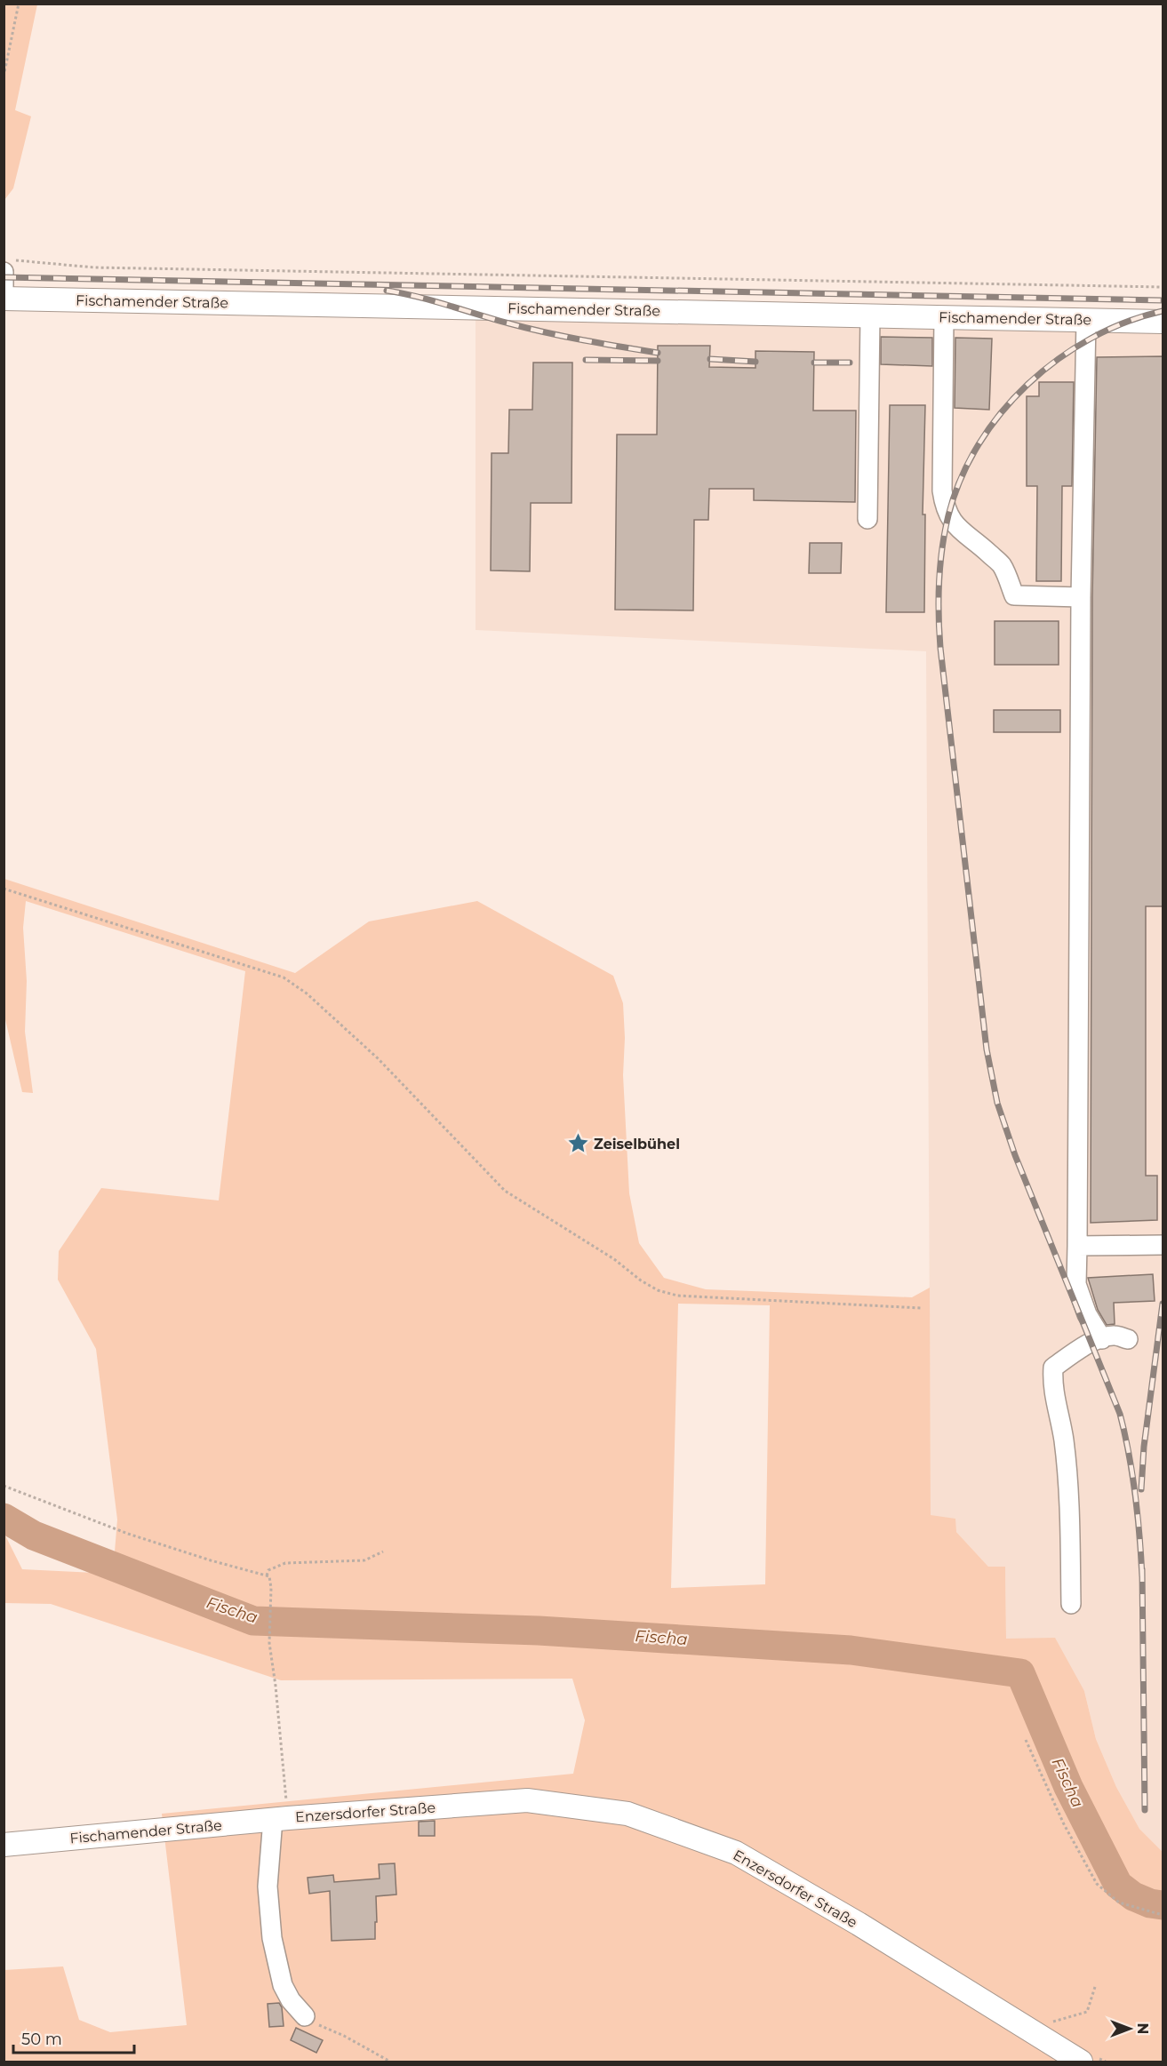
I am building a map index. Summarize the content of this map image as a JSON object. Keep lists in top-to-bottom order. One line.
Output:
{"streets":{"main road":["Fischamender Straße","Enzersdorfer Straße"]},"crossings":[["Fischamender Straße","Enzersdorfer Straße"]],"water":["Fischa"],"places":{"place":["Zeiselbühel"]},"scale_bar":"50 m","north":"right"}
